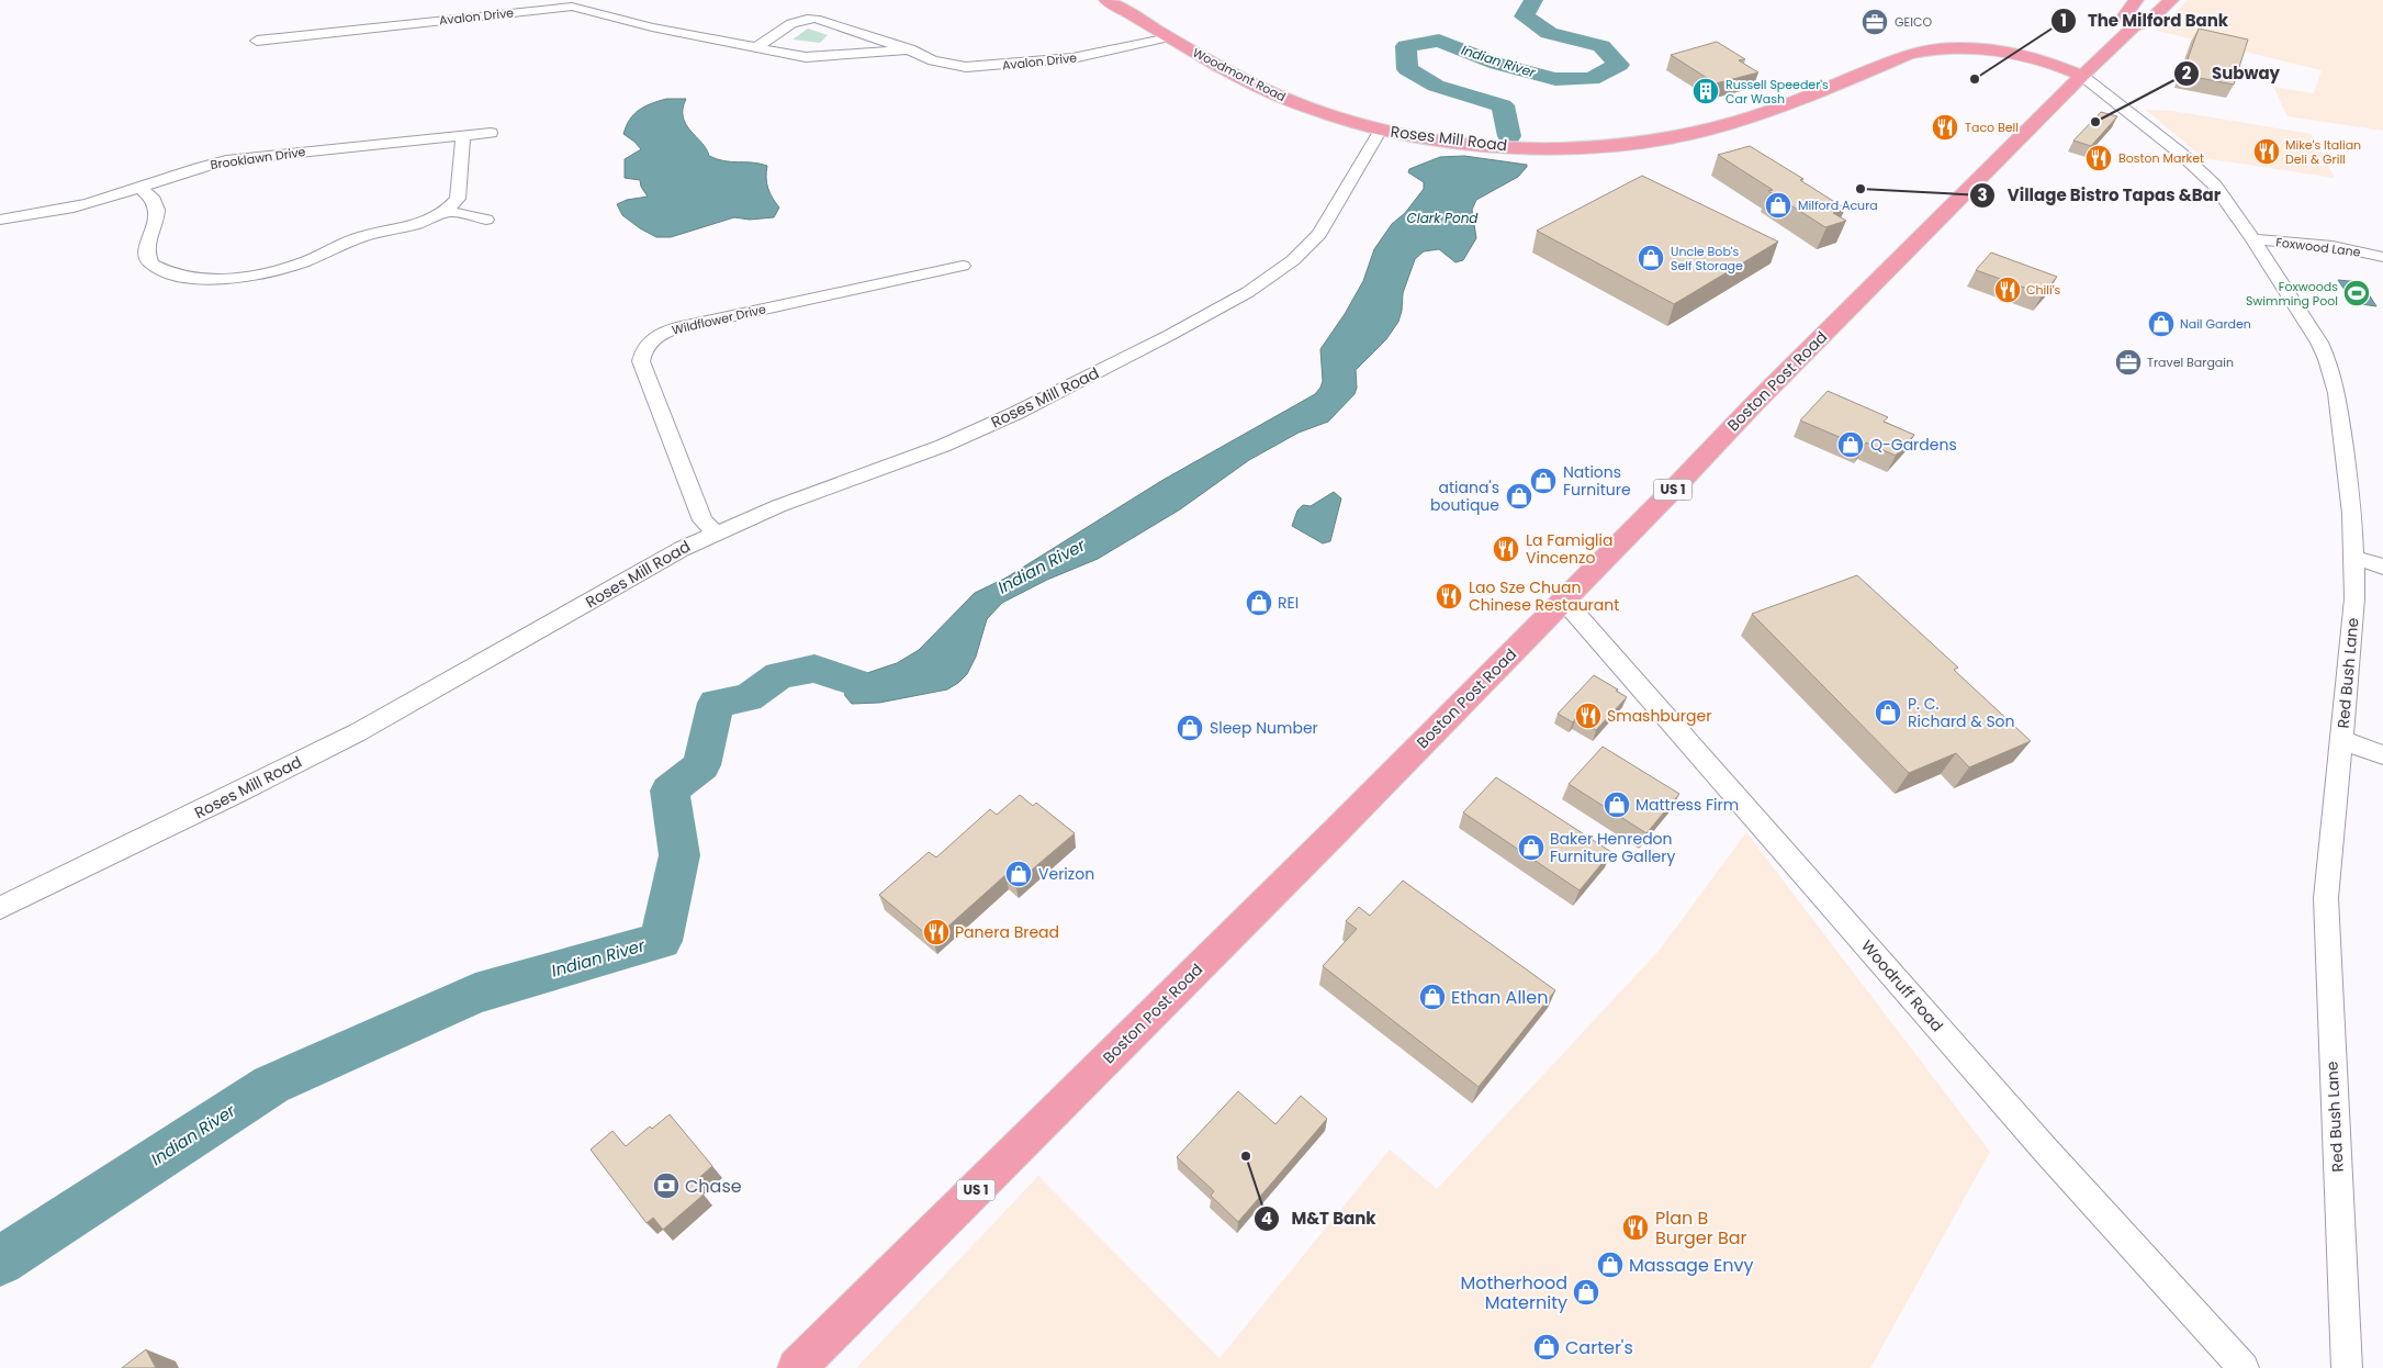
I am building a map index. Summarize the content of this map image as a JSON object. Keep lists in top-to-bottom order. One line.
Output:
{"streets":{"main road":["Woodmont Road","Roses Mill Road","Boston Post Road","US 1"],"street":["Avalon Drive","Brooklawn Drive","Foxwood Lane","Wildflower Drive","Red Bush Lane","Woodruff Road"]},"crossings":[["Avalon Drive","Woodmont Road"],["Woodmont Road","Roses Mill Road"],["Roses Mill Road","Wildflower Drive"],["Roses Mill Road","Boston Post Road"],["Roses Mill Road","Red Bush Lane"],["Foxwood Lane","Red Bush Lane"],["Boston Post Road","Red Bush Lane"],["Boston Post Road","Woodruff Road"]],"water":["Indian River","Clark Pond"],"places":{"office":["GEICO","Travel Bargain"],"other":["The Milford Bank","Subway","Village Bistro Tapas &Bar","M&T Bank"],"building":["Russell Speeder's Car Wash"],"restaurant":["Taco Bell","Mike's Italian Deli & Grill","Boston Market","Chili's","La Famiglia Vincenzo","Lao Sze Chuan Chinese Restaurant","Smashburger","Panera Bread","Plan B Burger Bar"],"shop":["Milford Acura","Uncle Bob's Self Storage","Nail Garden","Q-Gardens","Nations Furniture","atiana's boutique","REI","P. C. Richard & Son","Sleep Number","Mattress Firm","Baker Henredon Furniture Gallery","Verizon","Ethan Allen","Massage Envy","Motherhood Maternity","Carter's"],"sports":["Foxwoods Swimming Pool"],"bank":["Chase"]}}
